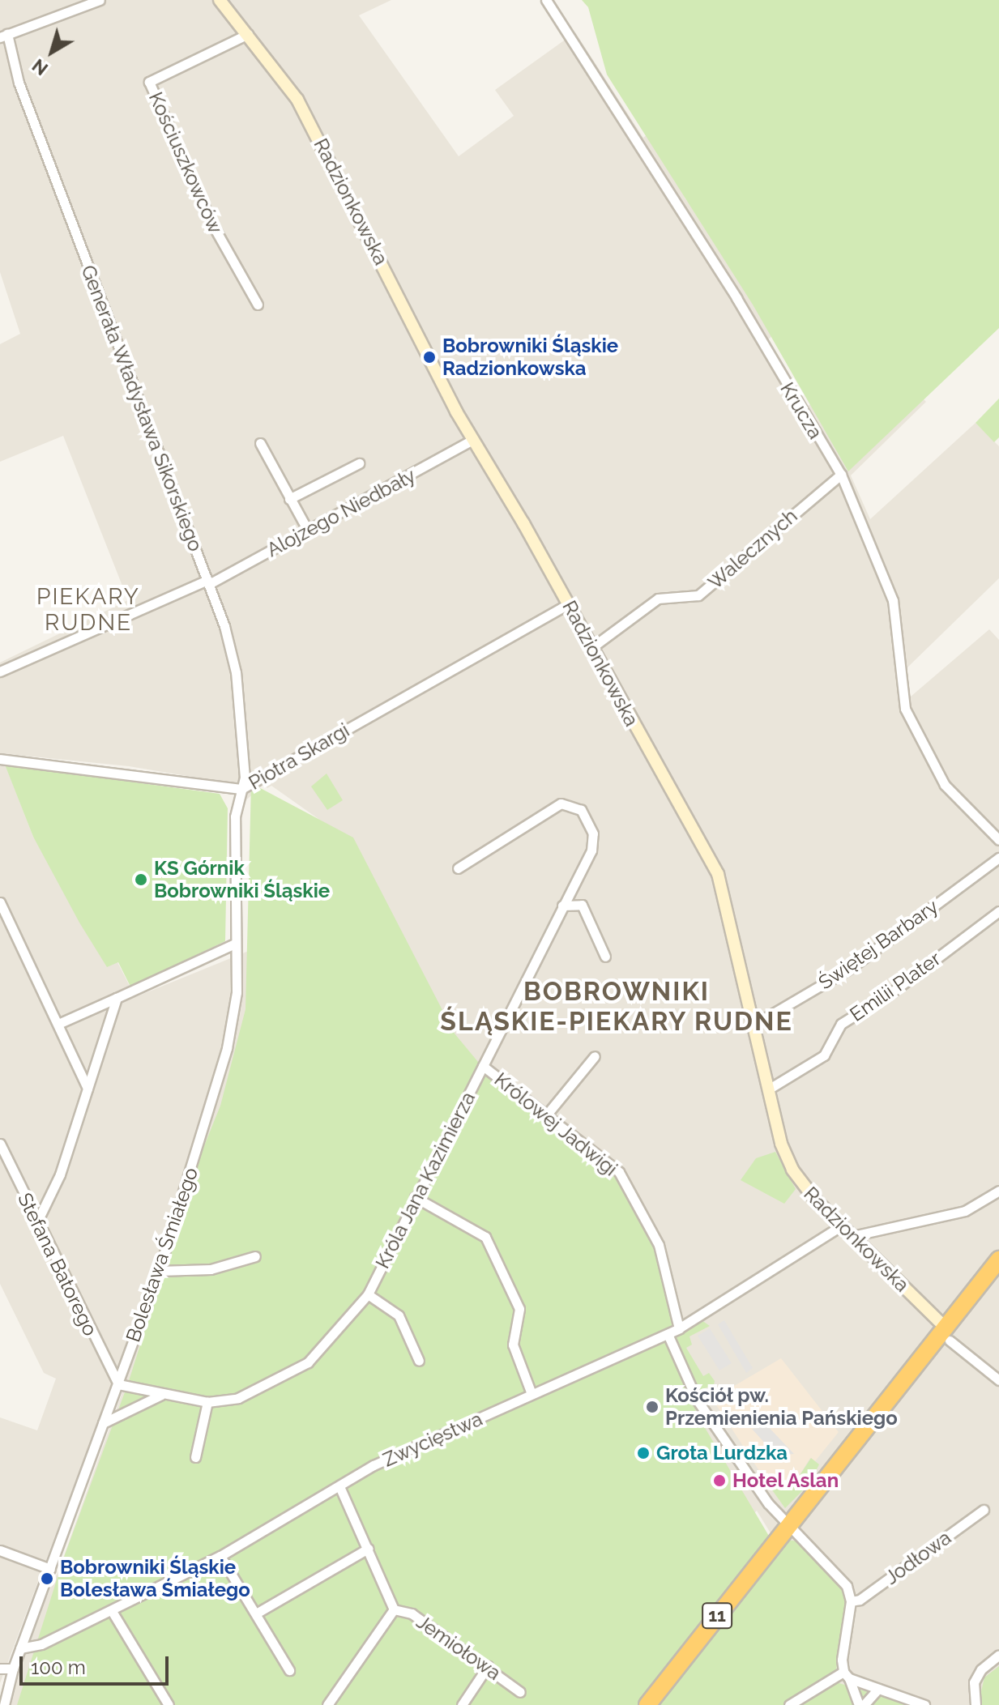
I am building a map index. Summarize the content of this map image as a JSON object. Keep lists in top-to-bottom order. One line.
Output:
{"streets":{"highway":["11"],"street":["Kościuszkowców","Radzionkowska","Generała Władysława Sikorskiego","Krucza","Alojzego Niedbały","Walecznych","Piotra Skargi","Świętej Barbary","Emilii Plater","Królowej Jadwigi","Króla Jana Kazimierza","Bolesława Śmiałego","Stefana Batorego","Zwycięstwa","Jodłowa","Jemiołowa"]},"crossings":[["Kościuszkowców","Radzionkowska"],["Radzionkowska","Alojzego Niedbały"],["Radzionkowska","Walecznych"],["Radzionkowska","Piotra Skargi"],["Radzionkowska","Świętej Barbary"],["Radzionkowska","Emilii Plater"],["Radzionkowska","Zwycięstwa"],["Radzionkowska","11"],["Generała Władysława Sikorskiego","Alojzego Niedbały"],["Generała Władysława Sikorskiego","Piotra Skargi"],["Generała Władysława Sikorskiego","Bolesława Śmiałego"],["Krucza","Walecznych"],["Piotra Skargi","Bolesława Śmiałego"],["Królowej Jadwigi","Króla Jana Kazimierza"],["Królowej Jadwigi","Zwycięstwa"],["Króla Jana Kazimierza","Bolesława Śmiałego"],["Króla Jana Kazimierza","Stefana Batorego"],["Bolesława Śmiałego","Stefana Batorego"],["Bolesława Śmiałego","Zwycięstwa"],["Zwycięstwa","Jemiołowa"]],"districts":["PIEKARY RUDNE","BOBROWNIKI ŚLĄSKIE-PIEKARY RUDNE"],"places":["Bobrowniki Śląskie Radzionkowska","KS Górnik Bobrowniki Śląskie","Kościół pw. Przemienienia Pańskiego","Grota Lurdzka","Hotel Aslan","Bobrowniki Śląskie Bolesława Śmiałego"],"scale_bar":"100 m","north":"bottom left"}
